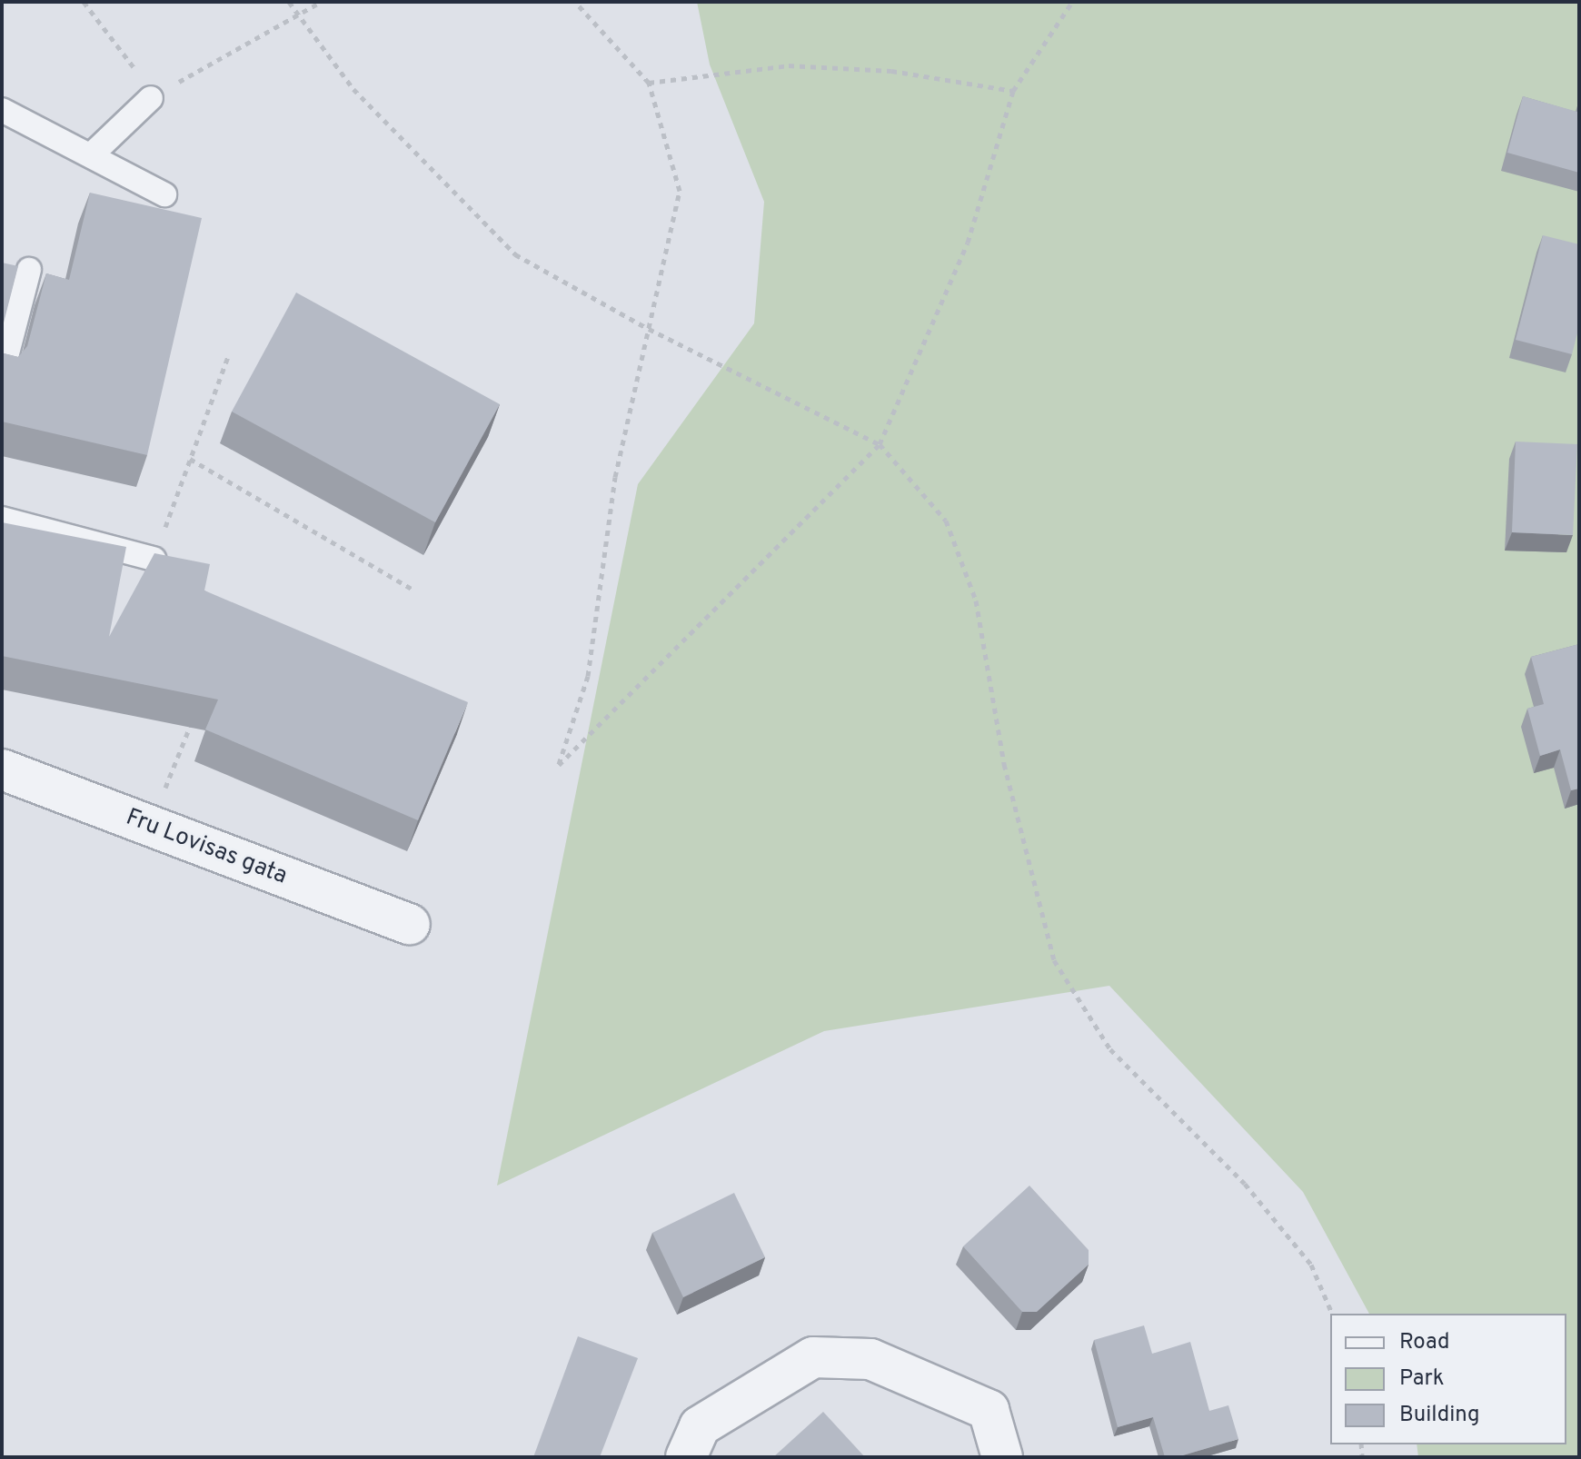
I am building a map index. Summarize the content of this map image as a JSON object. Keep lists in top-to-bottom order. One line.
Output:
{"streets":{"street":["Fru Lovisas gata"]},"legend":["Road","Park","Building"]}
